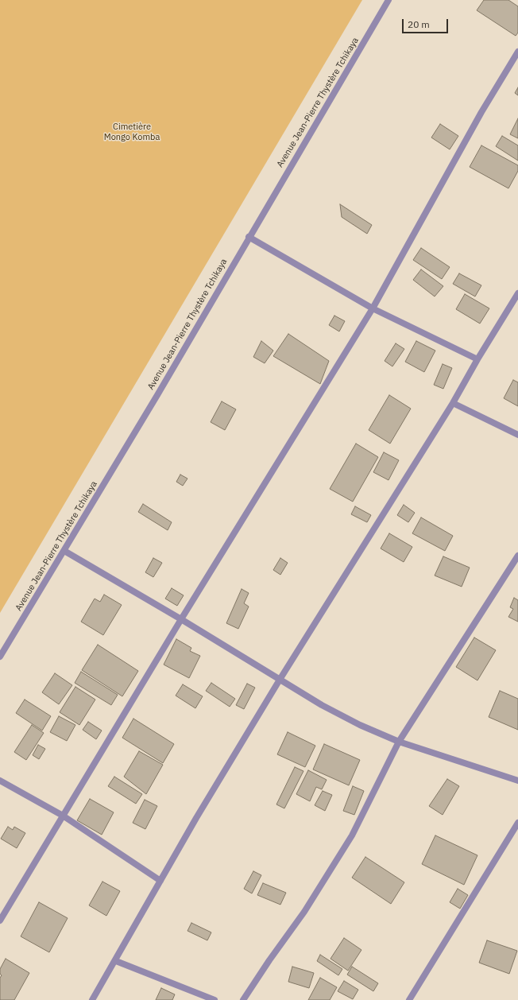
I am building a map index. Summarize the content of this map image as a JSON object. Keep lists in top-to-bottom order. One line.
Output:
{"streets":{"street":["Avenue Jean-Pierre Thystère Tchikaya"]},"parks":["Cimetière Mongo Komba"],"scale_bar":"20 m"}
